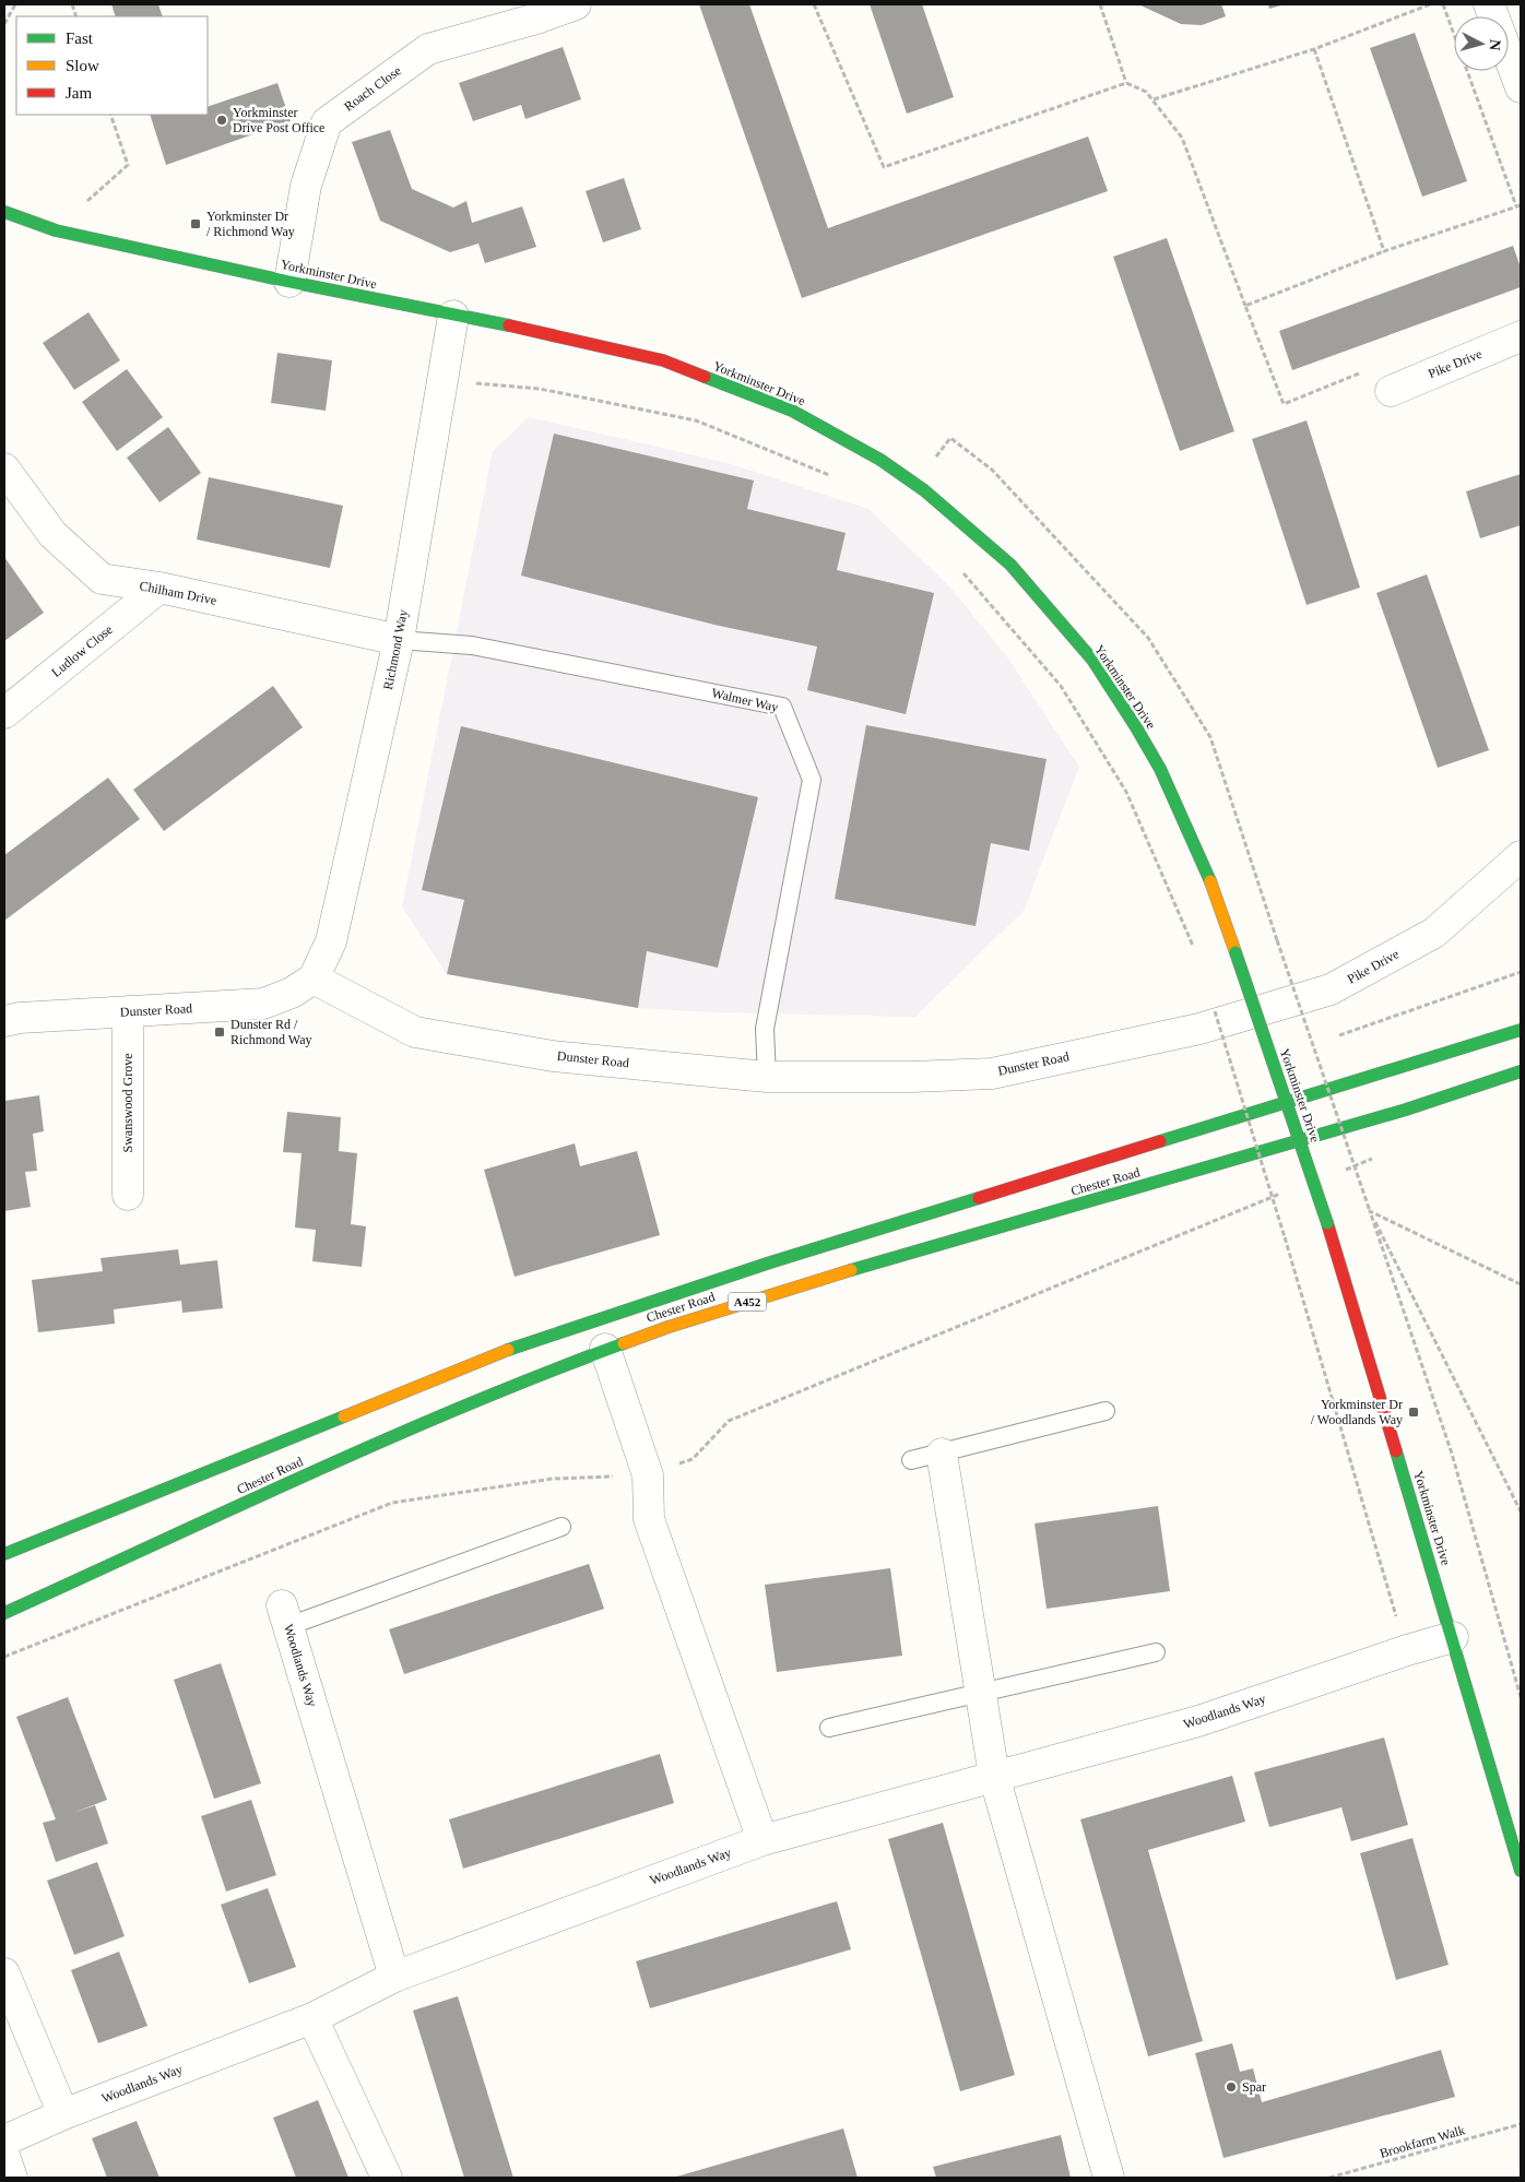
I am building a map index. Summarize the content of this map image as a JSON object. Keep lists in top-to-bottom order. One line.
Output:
{"streets":{"main road":["Yorkminster Drive","Chester Road","A452"],"street":["Roach Close","Pike Drive","Chilham Drive","Richmond Way","Ludlow Close","Dunster Road","Swanswood Grove","Woodlands Way"],"lane":["Walmer Way"],"path":["Brookfarm Walk"]},"crossings":[["Roach Close","Yorkminster Drive"],["Yorkminster Drive","Richmond Way"],["Yorkminster Drive","Woodlands Way"],["Pike Drive","Dunster Road"],["Chilham Drive","Richmond Way"],["Chilham Drive","Ludlow Close"],["Chilham Drive","Walmer Way"],["Richmond Way","Walmer Way"],["Richmond Way","Dunster Road"],["Walmer Way","Dunster Road"],["Dunster Road","Swanswood Grove"]],"places":{"other":["Yorkminster Drive Post Office","Spar"],"transit":["Yorkminster Dr / Richmond Way","Dunster Rd / Richmond Way","Yorkminster Dr / Woodlands Way"]},"legend":["Fast","Slow","Jam"],"north":"right"}
